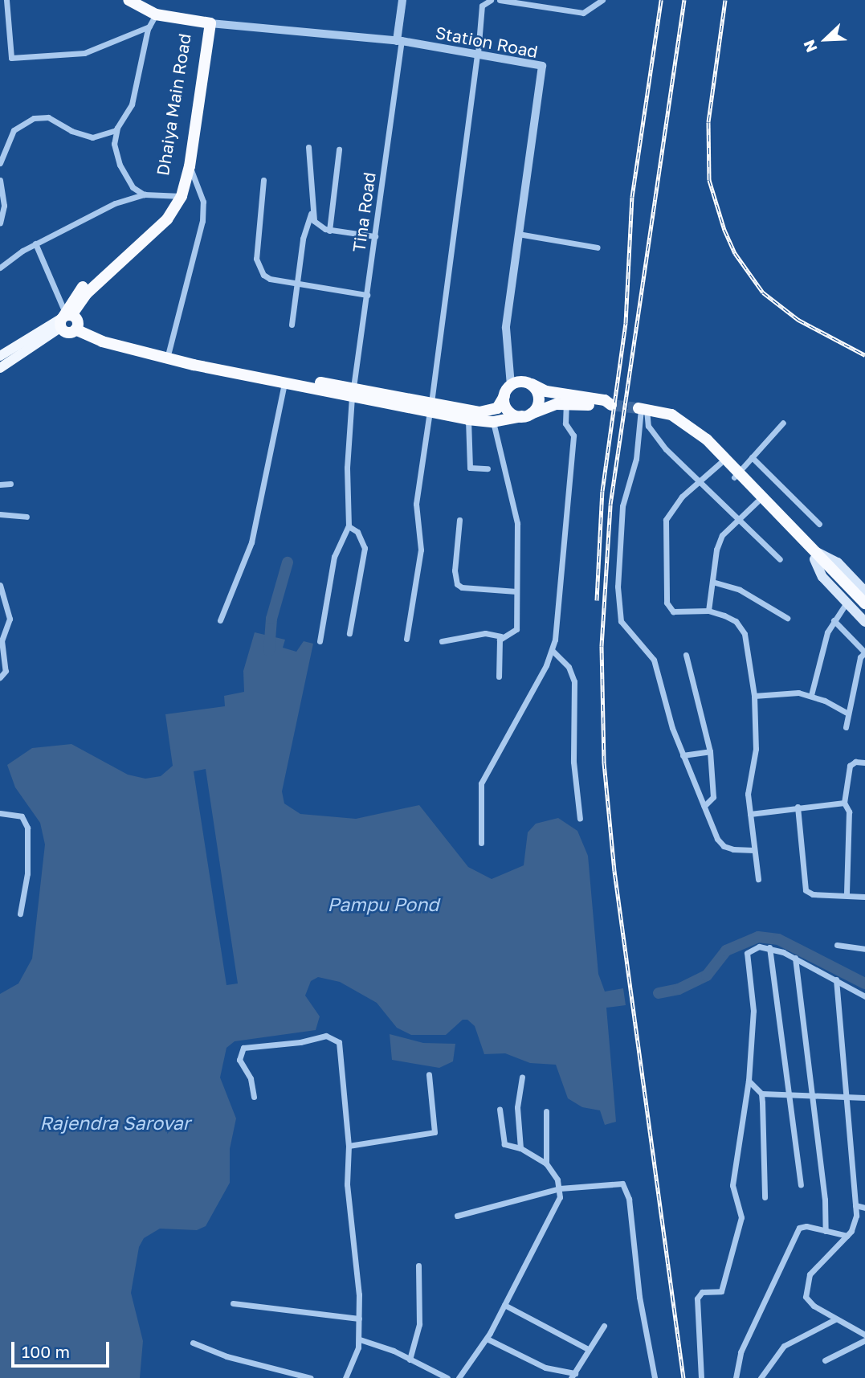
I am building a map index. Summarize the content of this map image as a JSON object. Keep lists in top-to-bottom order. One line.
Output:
{"streets":{"highway":["Dhaiya Main Road"],"street":["Station Road","Tina Road"]},"crossings":[["Station Road","Dhaiya Main Road"],["Station Road","Tina Road"]],"water":["Pampu Pond","Rajendra Sarovar"],"scale_bar":"100 m","north":"bottom left"}
